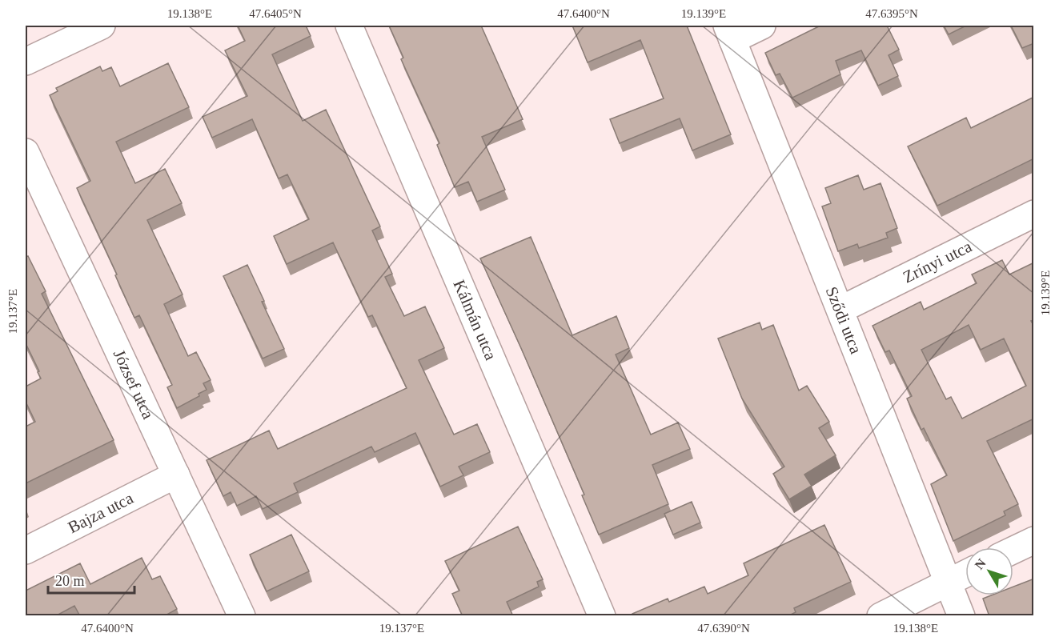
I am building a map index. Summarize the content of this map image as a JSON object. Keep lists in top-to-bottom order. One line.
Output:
{"streets":{"street":["Zrínyi utca","Kálmán utca","Sződi utca","József utca","Bajza utca"]},"crossings":[["Zrínyi utca","Sződi utca"],["József utca","Bajza utca"]],"scale_bar":"20 m","north":"top left","coordinates":["19.138°E","47.6405°N","47.6400°N","19.139°E","47.6395°N","19.137°E","47.6390°N"]}
